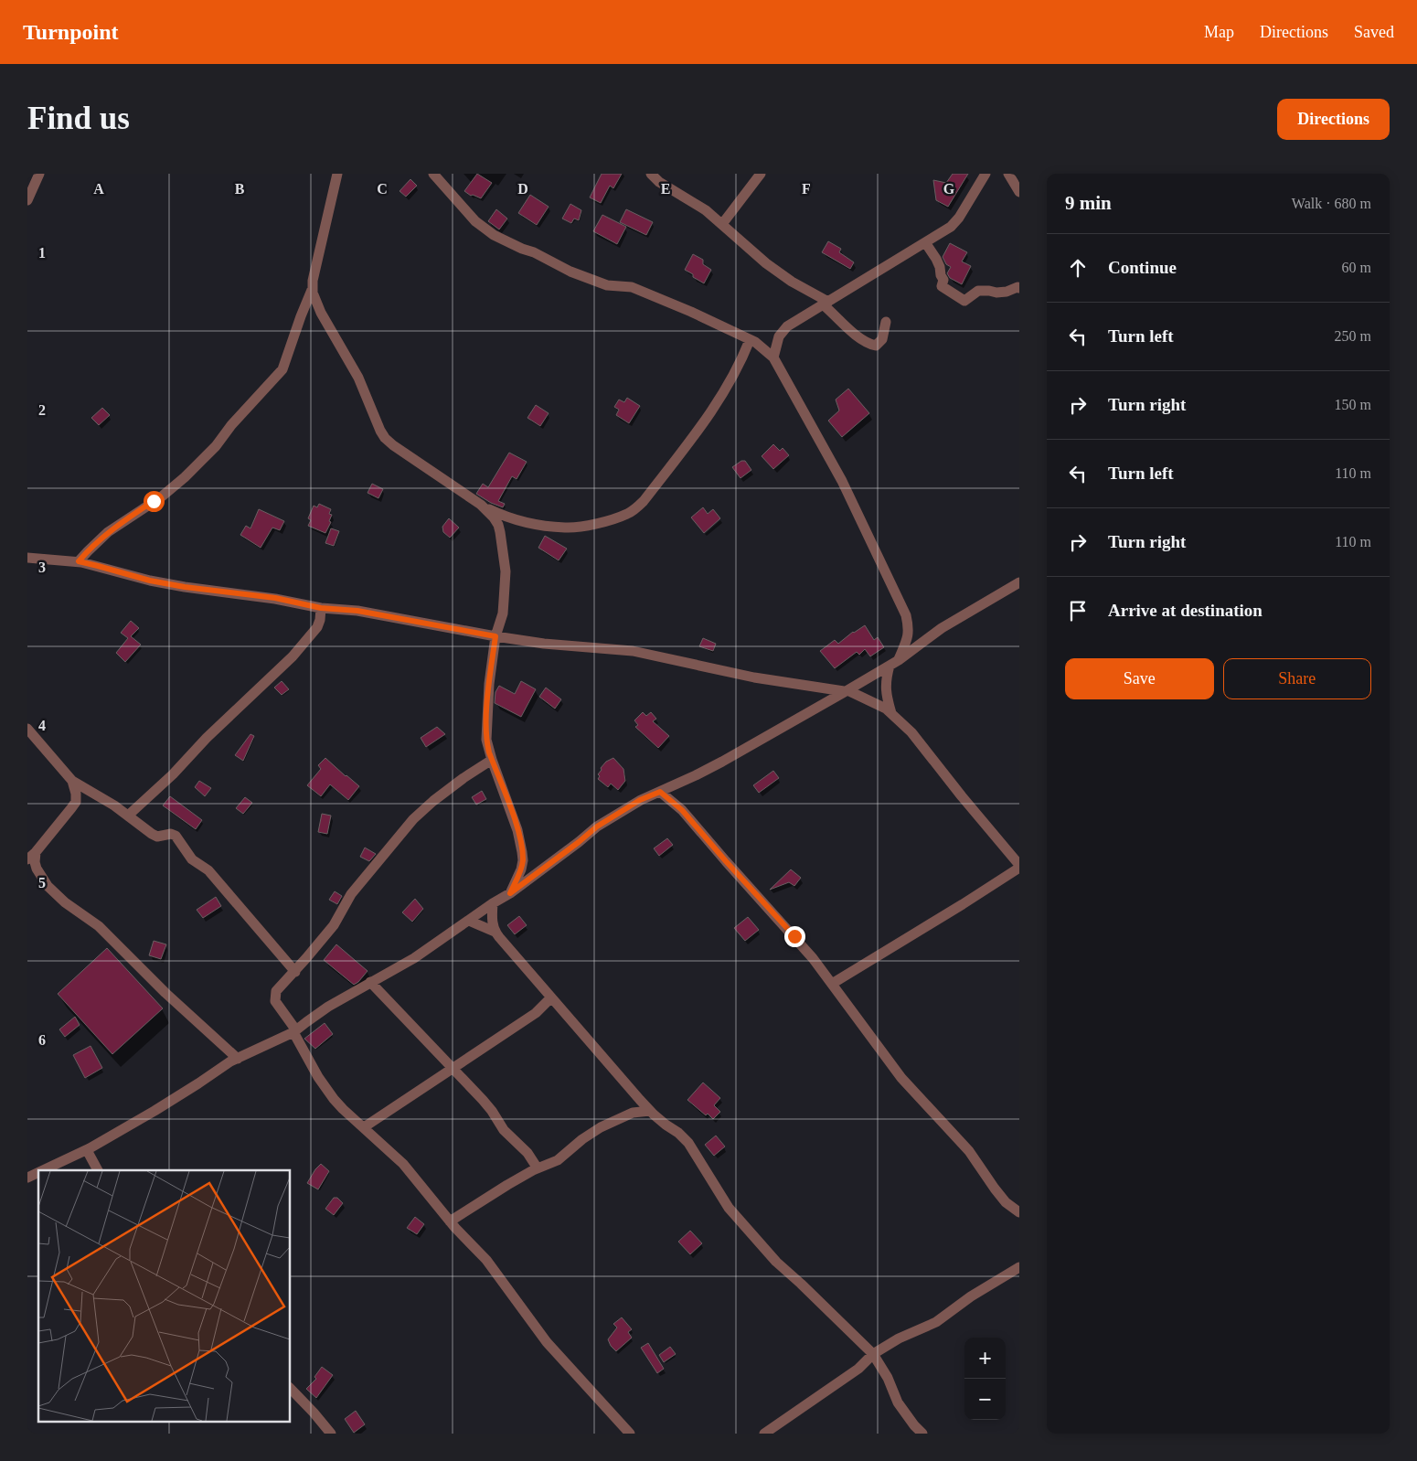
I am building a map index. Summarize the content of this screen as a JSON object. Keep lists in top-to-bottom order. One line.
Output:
{"page":{"header":"Turnpoint","nav":["Map","Directions","Saved"],"buttons":["Directions",["Save","Share"]],"title":"Find us","heading":["9 min","Walk · 680 m"],"list":[["Continue","60 m"],["Turn left","250 m"],["Turn right","150 m"],["Turn left","110 m"],["Turn right","110 m"],"Arrive at destination"],"map_buttons":["+","−"]},"grid":{"columns":["A","B","C","D","E","F","G"],"rows":["1","2","3","4","5","6"]}}
